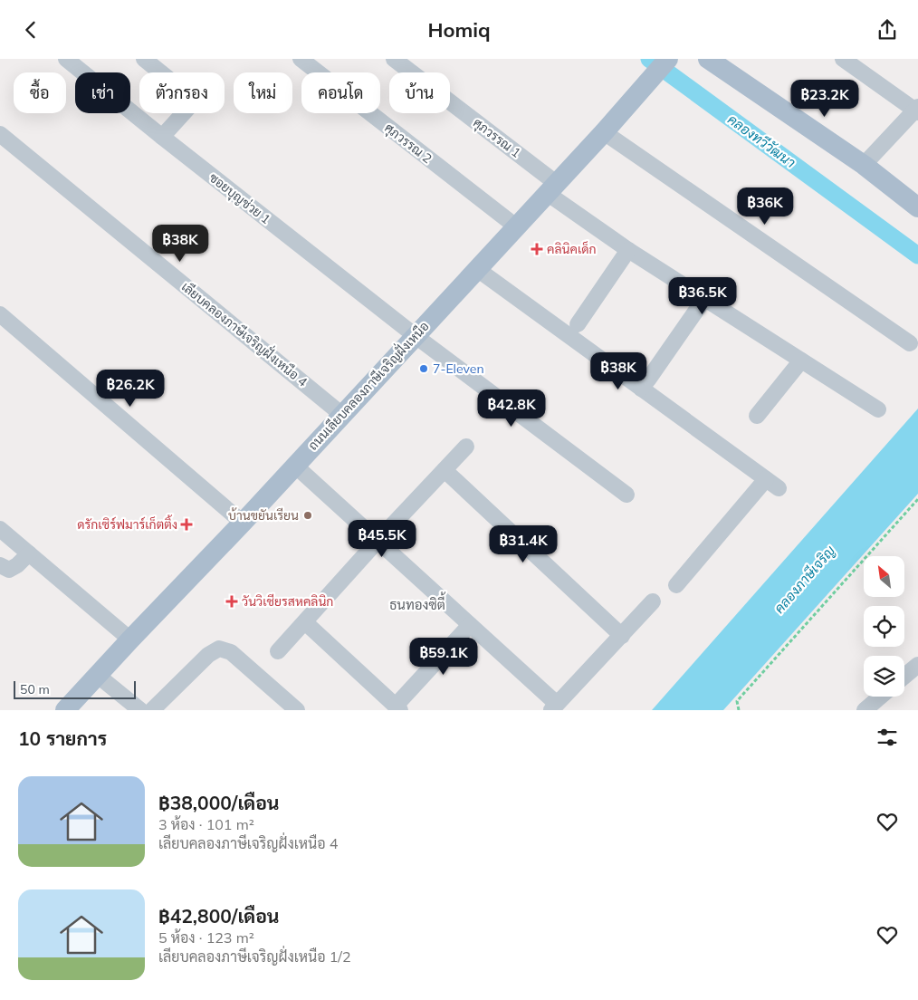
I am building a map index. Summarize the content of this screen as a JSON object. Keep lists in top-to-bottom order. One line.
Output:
{"streets":{"main road":["ถนนเลียบคลองภาษีเจริญฝั่งเหนือ"],"street":["ศุภวรรณ 1","ศุภวรรณ 2","ซอยบุญช่วย 1","เลียบคลองภาษีเจริญฝั่งเหนือ 4"]},"crossings":[["ศุภวรรณ 1","ถนนเลียบคลองภาษีเจริญฝั่งเหนือ"],["ศุภวรรณ 2","ถนนเลียบคลองภาษีเจริญฝั่งเหนือ"],["ซอยบุญช่วย 1","ถนนเลียบคลองภาษีเจริญฝั่งเหนือ"],["เลียบคลองภาษีเจริญฝั่งเหนือ 4","ถนนเลียบคลองภาษีเจริญฝั่งเหนือ"]],"districts":["ธนทองซิตี้"],"water":["คลองทวีวัฒนา","คลองภาษีเจริญ"],"places":{"health":["คลินิคเด็ก","ดรักเซิร์ฟมาร์เก็ตติ้ง","วันวิเชียรสหคลินิก"],"other":["7-Eleven","บ้านขยันเรียน"]},"scale_bar":"50 m","north":"top left","page":{"header":"Homiq","chip":["ซื้อ","เช่า","ตัวกรอง","ใหม่","คอนโด","บ้าน"],"price":["฿23.2K","฿36K","฿38K","฿36.5K","฿38K","฿26.2K","฿42.8K","฿45.5K","฿31.4K","฿59.1K"],"scale":"50 m","heading":"10 รายการ","list":[{"name":"฿38,000/เดือน","note":"3 ห้อง · 101 m² · เลียบคลองภาษีเจริญฝั่งเหนือ 4"},{"name":"฿42,800/เดือน","note":"5 ห้อง · 123 m² · เลียบคลองภาษีเจริญฝั่งเหนือ 1/2"}]}}
